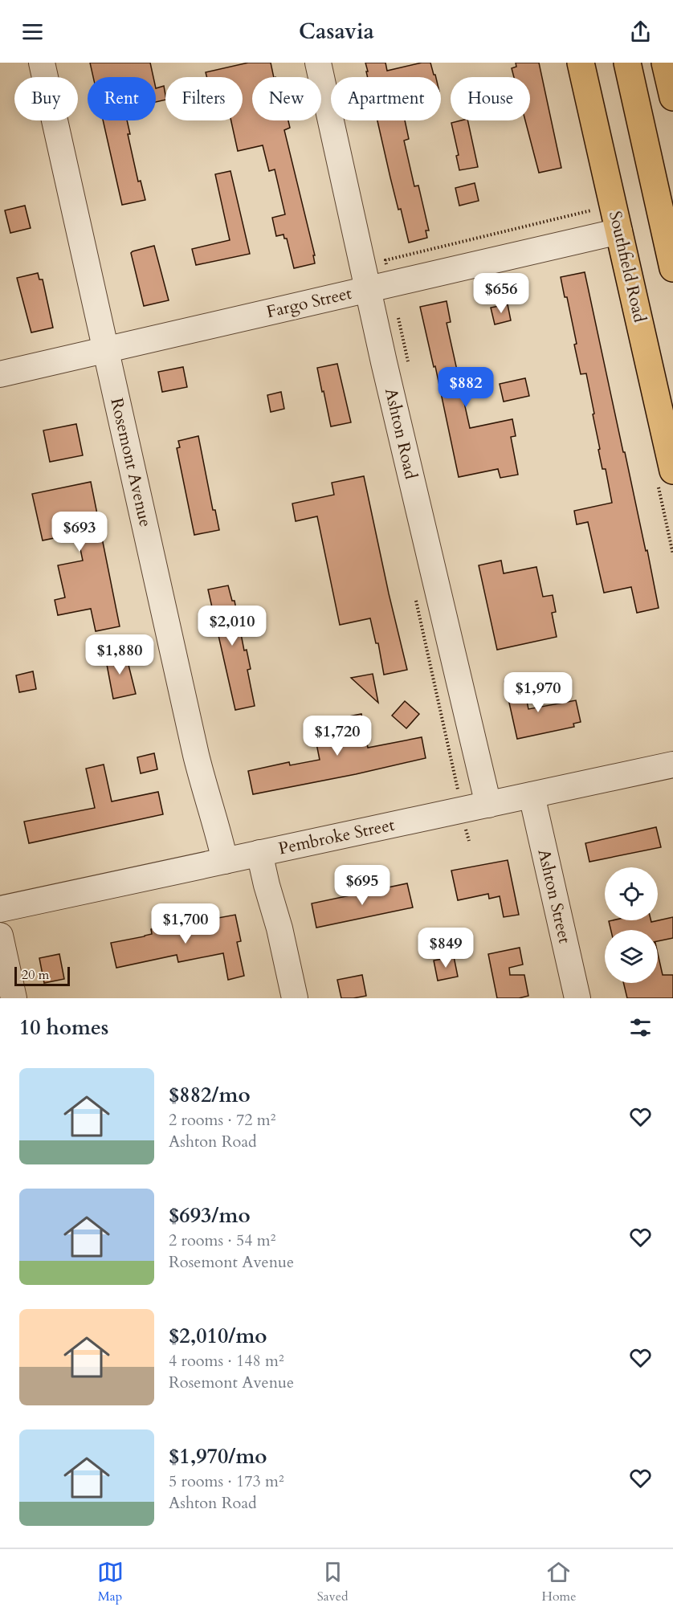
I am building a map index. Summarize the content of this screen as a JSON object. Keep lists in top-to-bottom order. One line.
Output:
{"streets":{"main road":["Southfield Road"],"street":["Fargo Street","Ashton Road","Rosemont Avenue","Pembroke Street","Ashton Street"]},"crossings":[["Southfield Road","Fargo Street"],["Fargo Street","Ashton Road"],["Fargo Street","Rosemont Avenue"],["Ashton Road","Pembroke Street"],["Rosemont Avenue","Pembroke Street"],["Pembroke Street","Ashton Street"]],"scale_bar":"20 m","page":{"header":"Casavia","chip":["Buy","Rent","Filters","New","Apartment","House"],"price":["$656","$882","$693","$2,010","$1,880","$1,970","$1,720","$695","$1,700","$849"],"scale":"20 m","heading":"10 homes","list":[{"name":"$882/mo","note":"2 rooms · 72 m² · Ashton Road"},{"name":"$693/mo","note":"2 rooms · 54 m² · Rosemont Avenue"},{"name":"$2,010/mo","note":"4 rooms · 148 m² · Rosemont Avenue"},{"name":"$1,970/mo","note":"5 rooms · 173 m² · Ashton Road"}],"tabs":["Map","Saved","Home"]}}
